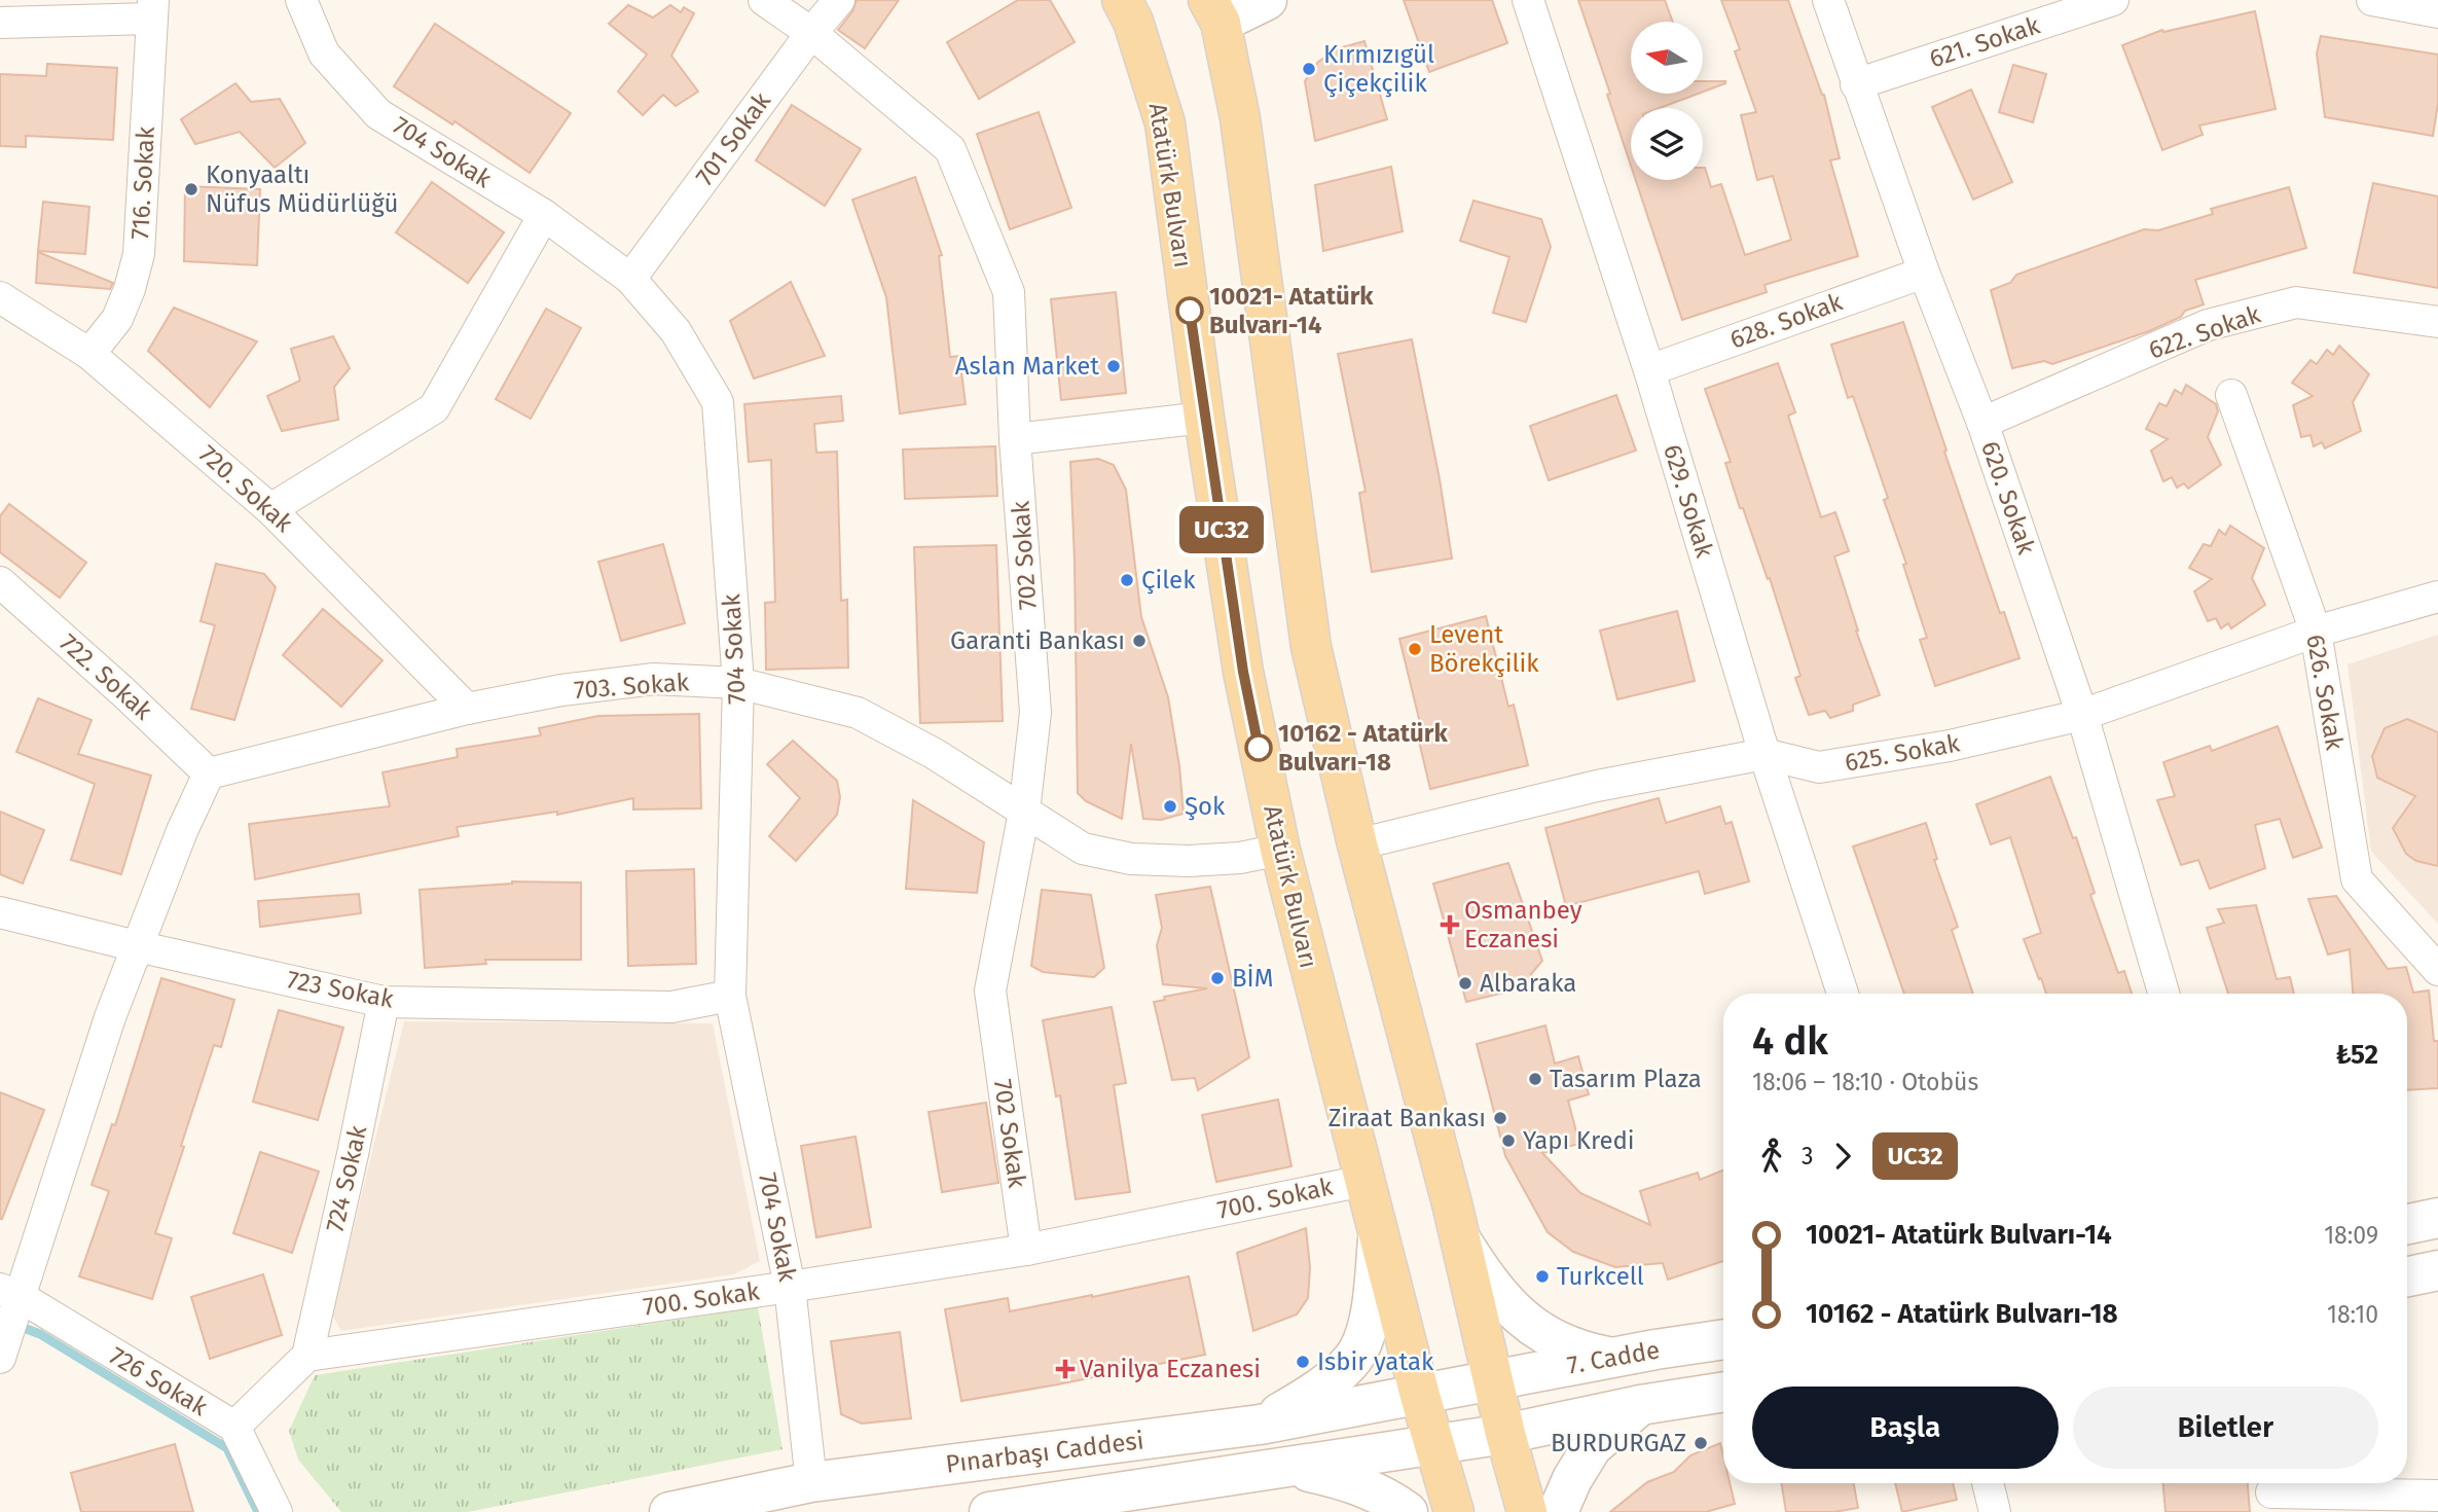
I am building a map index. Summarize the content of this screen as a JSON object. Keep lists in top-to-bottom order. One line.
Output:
{"streets":{"main road":["Atatürk Bulvarı"],"street":["621. Sokak","701 Sokak","704 Sokak","716. Sokak","628. Sokak","622. Sokak","720. Sokak","620. Sokak","629. Sokak","702 Sokak","722. Sokak","703. Sokak","626. Sokak","625. Sokak","723 Sokak","724 Sokak","700. Sokak","7. Cadde","726 Sokak","Pınarbaşı Caddesi"]},"crossings":[["621. Sokak","620. Sokak"],["701 Sokak","704 Sokak"],["701 Sokak","702 Sokak"],["704 Sokak","703. Sokak"],["704 Sokak","723 Sokak"],["704 Sokak","700. Sokak"],["704 Sokak","Pınarbaşı Caddesi"],["716. Sokak","720. Sokak"],["Atatürk Bulvarı","703. Sokak"],["Atatürk Bulvarı","700. Sokak"],["Atatürk Bulvarı","7. Cadde"],["Atatürk Bulvarı","Pınarbaşı Caddesi"],["628. Sokak","620. Sokak"],["628. Sokak","629. Sokak"],["622. Sokak","620. Sokak"],["720. Sokak","703. Sokak"],["620. Sokak","625. Sokak"],["629. Sokak","625. Sokak"],["702 Sokak","703. Sokak"],["702 Sokak","700. Sokak"],["722. Sokak","703. Sokak"],["626. Sokak","625. Sokak"],["723 Sokak","724 Sokak"],["724 Sokak","700. Sokak"],["7. Cadde","Pınarbaşı Caddesi"]],"places":{"other":["Kırmızıgül Çiçekçilik","Konyaaltı Nüfus Müdürlüğü","10021- Atatürk Bulvarı-14","Aslan Market","Çilek","Garanti Bankası","Levent Börekçilik","10162 - Atatürk Bulvarı-18","Şok","BİM","Albaraka","Tasarım Plaza","Ziraat Bankası","Yapı Kredi","Turkcell","Isbir yatak","BURDURGAZ"],"health":["Osmanbey Eczanesi","Vanilya Eczanesi"]},"lines":["bus line UC32"],"north":"left","page":{"on_map":"UC32","heading":["4 dk","18:06 – 18:10 · Otobüs","₺52"],"legs":["3","UC32"],"list":[{"name":"10021- Atatürk Bulvarı-14","value":"18:09"},{"name":"10162 - Atatürk Bulvarı-18","value":"18:10"}],"buttons":["Başla","Biletler"]}}
